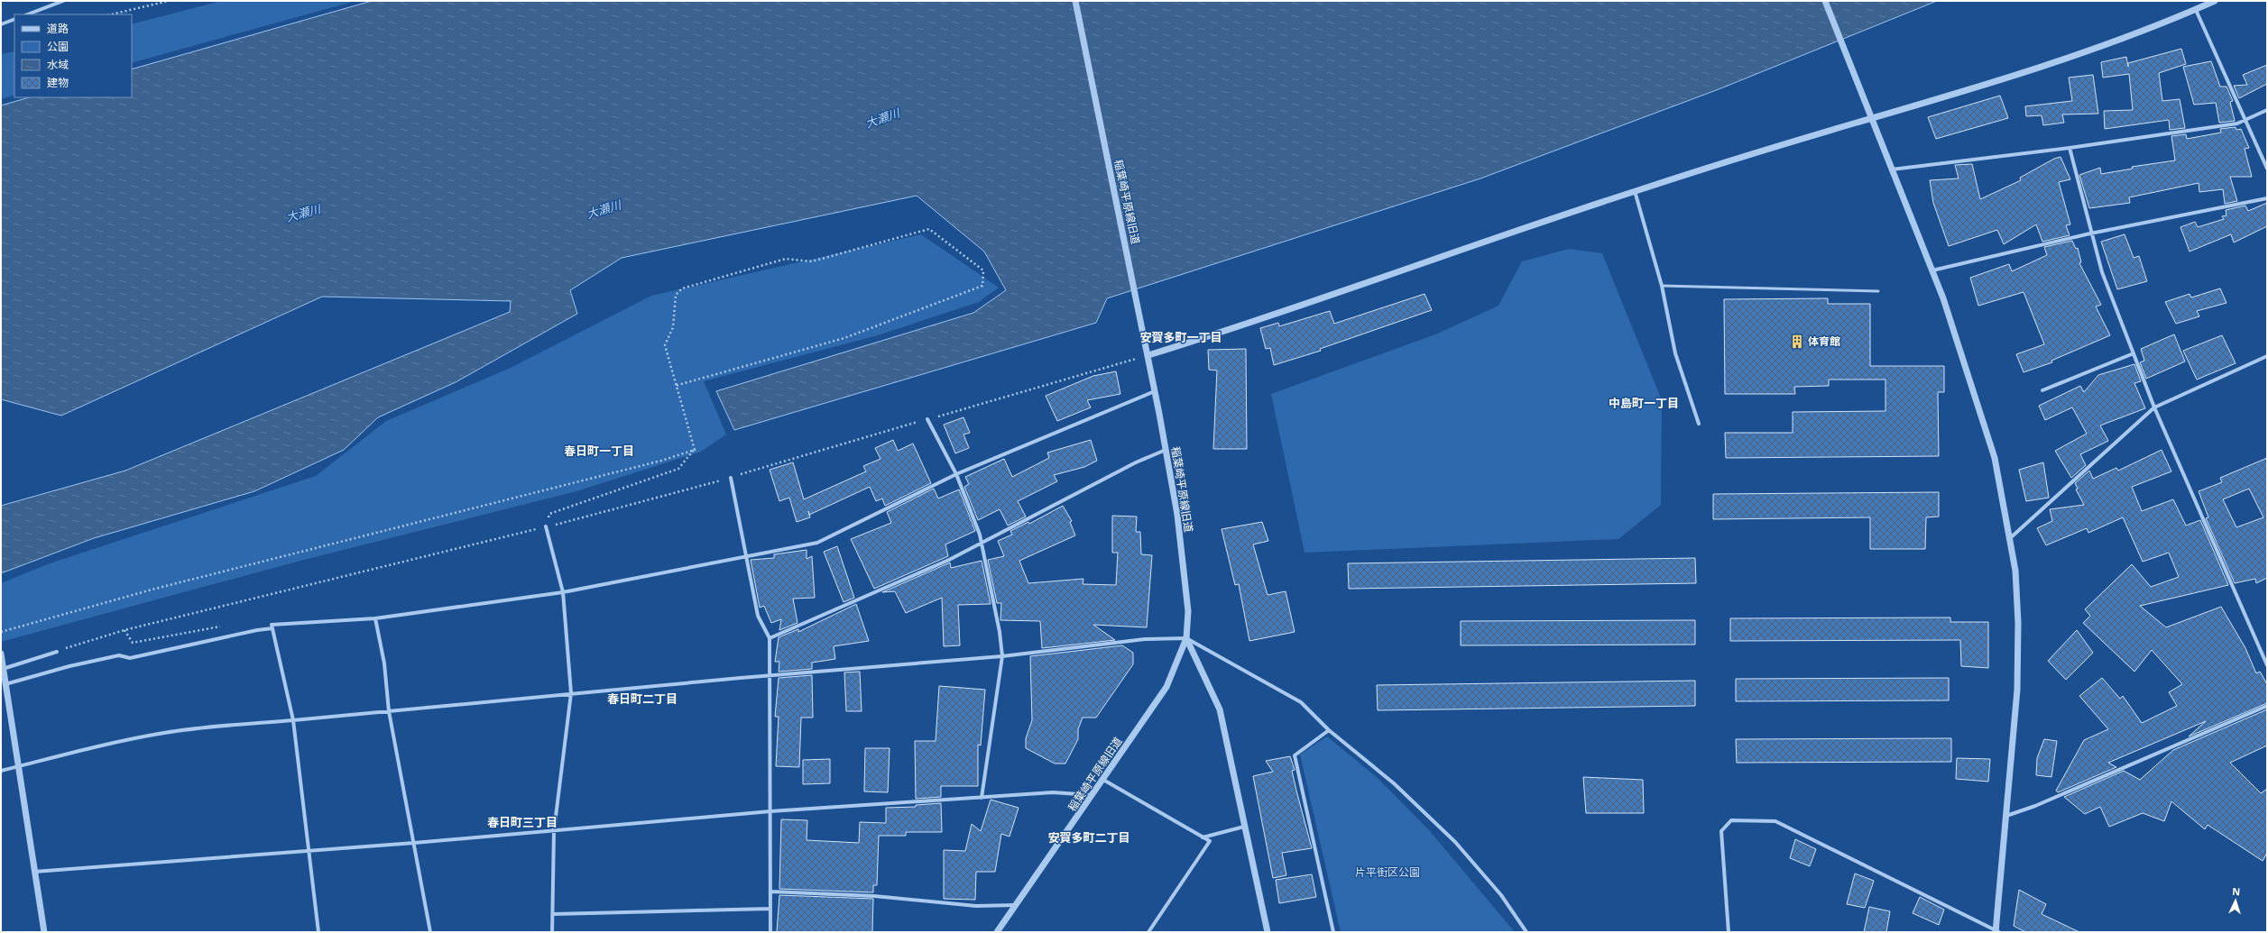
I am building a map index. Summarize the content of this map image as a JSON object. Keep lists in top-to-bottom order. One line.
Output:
{"streets":{"street":["稲葉崎平原線旧道"]},"districts":["安賀多町一丁目","中島町一丁目","春日町一丁目","春日町二丁目","春日町三丁目","安賀多町二丁目"],"water":["大瀬川"],"parks":["片平街区公園"],"places":{"building":["体育館"]},"legend":["道路","公園","水域","建物"],"north":"top"}
